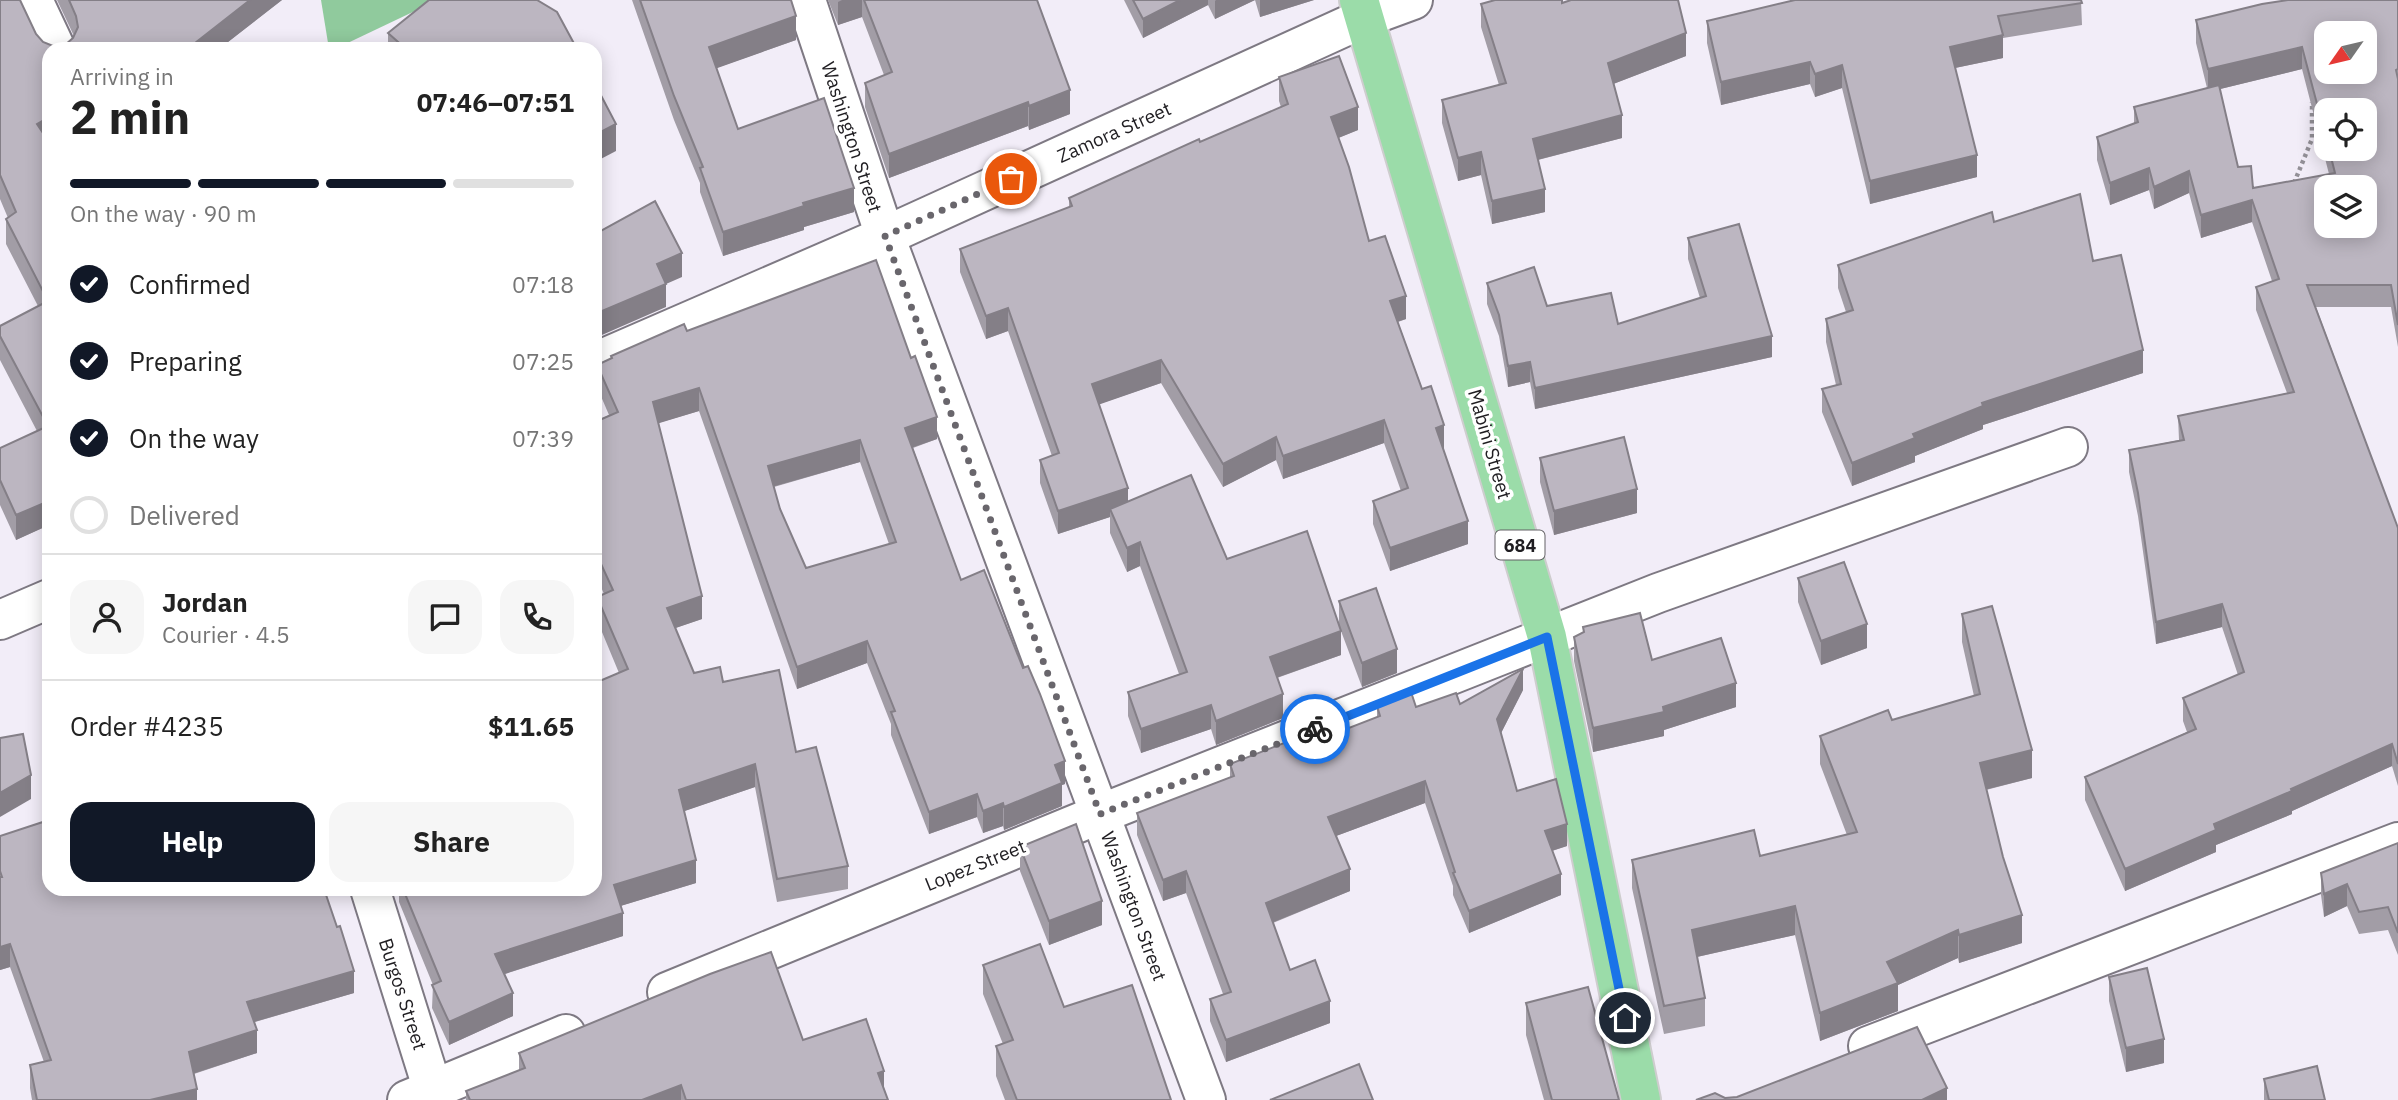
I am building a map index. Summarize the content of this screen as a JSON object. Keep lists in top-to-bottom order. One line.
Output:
{"streets":{"highway":["Mabini Street","684"],"street":["Zamora Street","Washington Street","Lopez Street","Burgos Street"]},"crossings":[["Zamora Street","Washington Street"],["Zamora Street","Mabini Street"],["Washington Street","Lopez Street"],["Mabini Street","Lopez Street"]],"north":"bottom left","page":{"heading":["2 min","Arriving in","07:46–07:51"],"panel":["Jordan","Courier · 4.5","Order #4235","$11.65"],"bar":"On the way · 90 m","list":[["Confirmed","07:18"],["Preparing","07:25"],["On the way","07:39"],"Delivered"],"buttons":["Help","Share"]}}
